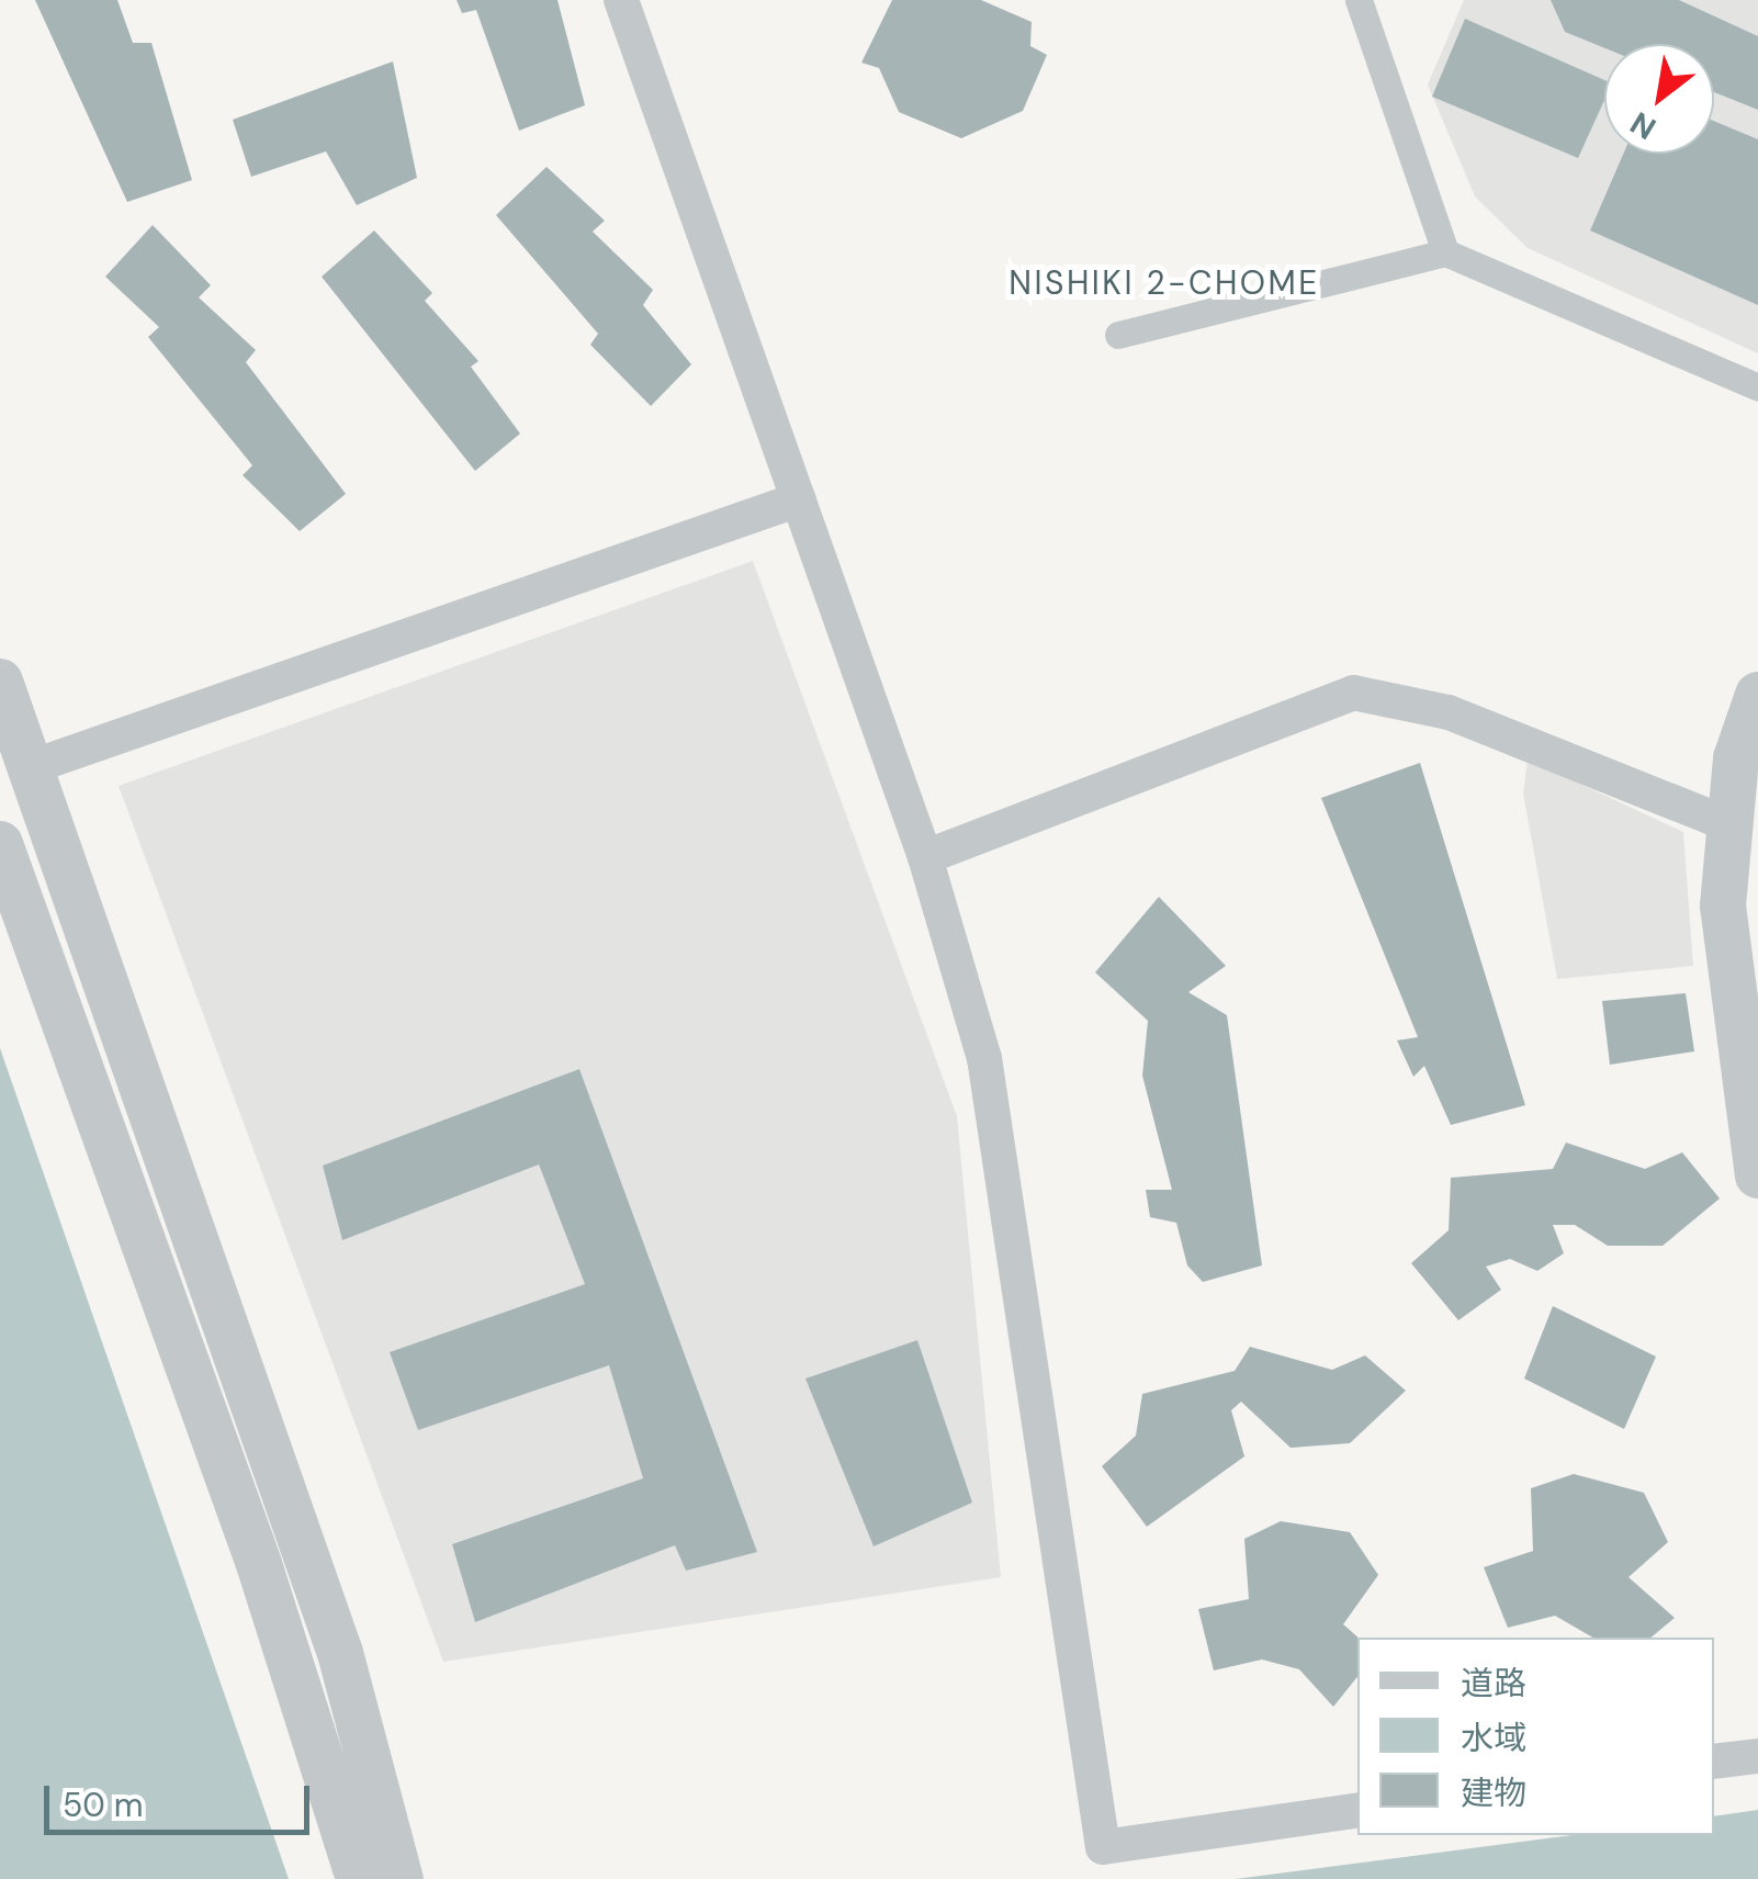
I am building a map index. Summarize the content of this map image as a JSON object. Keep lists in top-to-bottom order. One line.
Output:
{"districts":["NISHIKI 2-CHOME"],"legend":["道路","水域","建物"],"scale_bar":"50 m","north":"bottom left"}
